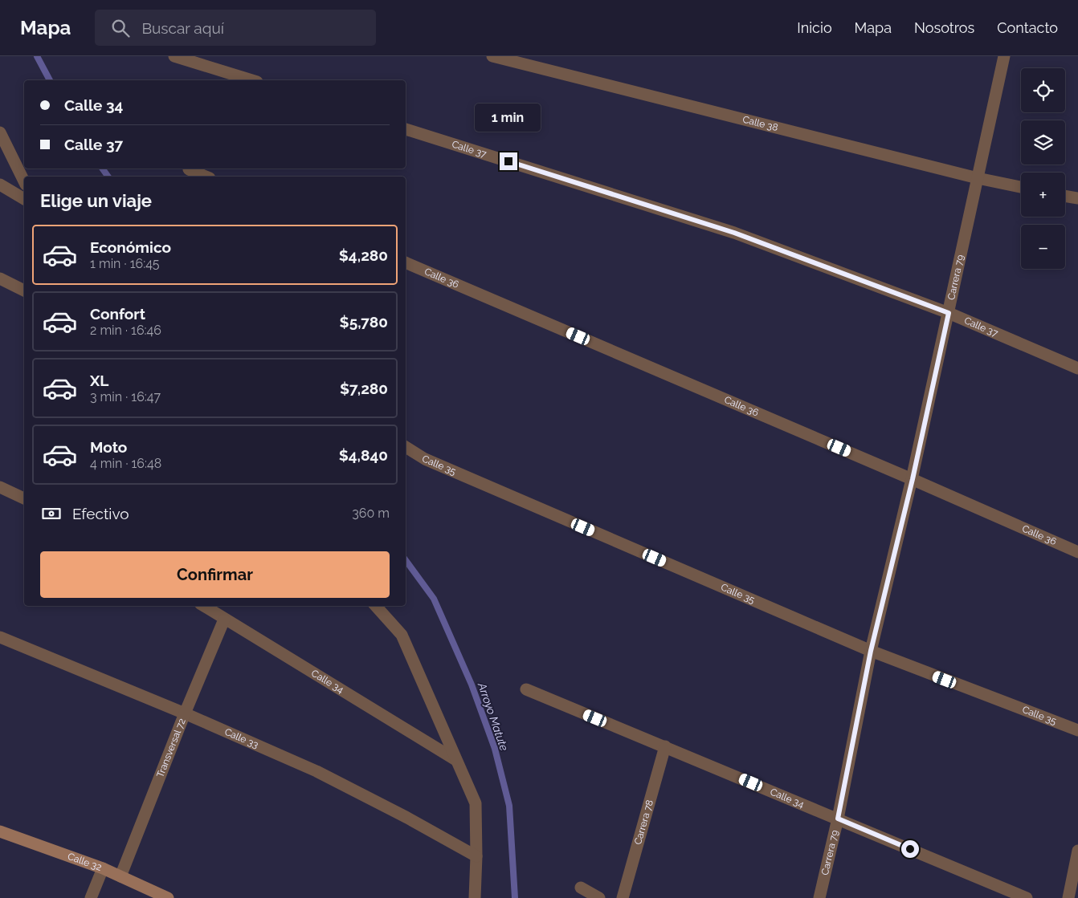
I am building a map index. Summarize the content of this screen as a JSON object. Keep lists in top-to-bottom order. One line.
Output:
{"streets":{"street":["Calle 38","Calle 37","Calle 36","Carrera 79","Calle 35","Calle 34","Calle 33","Transversal 72","Carrera 78","Calle 32"]},"crossings":[["Calle 38","Carrera 79"],["Calle 37","Carrera 79"],["Calle 36","Carrera 79"],["Carrera 79","Calle 35"],["Carrera 79","Calle 34"],["Calle 34","Transversal 72"],["Calle 34","Carrera 78"],["Calle 33","Transversal 72"],["Transversal 72","Calle 32"]],"water":["Arroyo Matute"],"page":{"header":"Mapa","search":"Buscar aquí","nav":["Inicio","Mapa","Nosotros","Contacto"],"map_buttons":["+","−"],"banner":["Calle 34","Calle 37"],"bubble":"1 min","heading":"Elige un viaje","list":[{"name":"Económico","note":"1 min · 16:45","value":"$4,280"},{"name":"Confort","note":"2 min · 16:46","value":"$5,780"},{"name":"XL","note":"3 min · 16:47","value":"$7,280"},{"name":"Moto","note":"4 min · 16:48","value":"$4,840"}],"pay":["Efectivo","360 m"],"buttons":"Confirmar"}}
